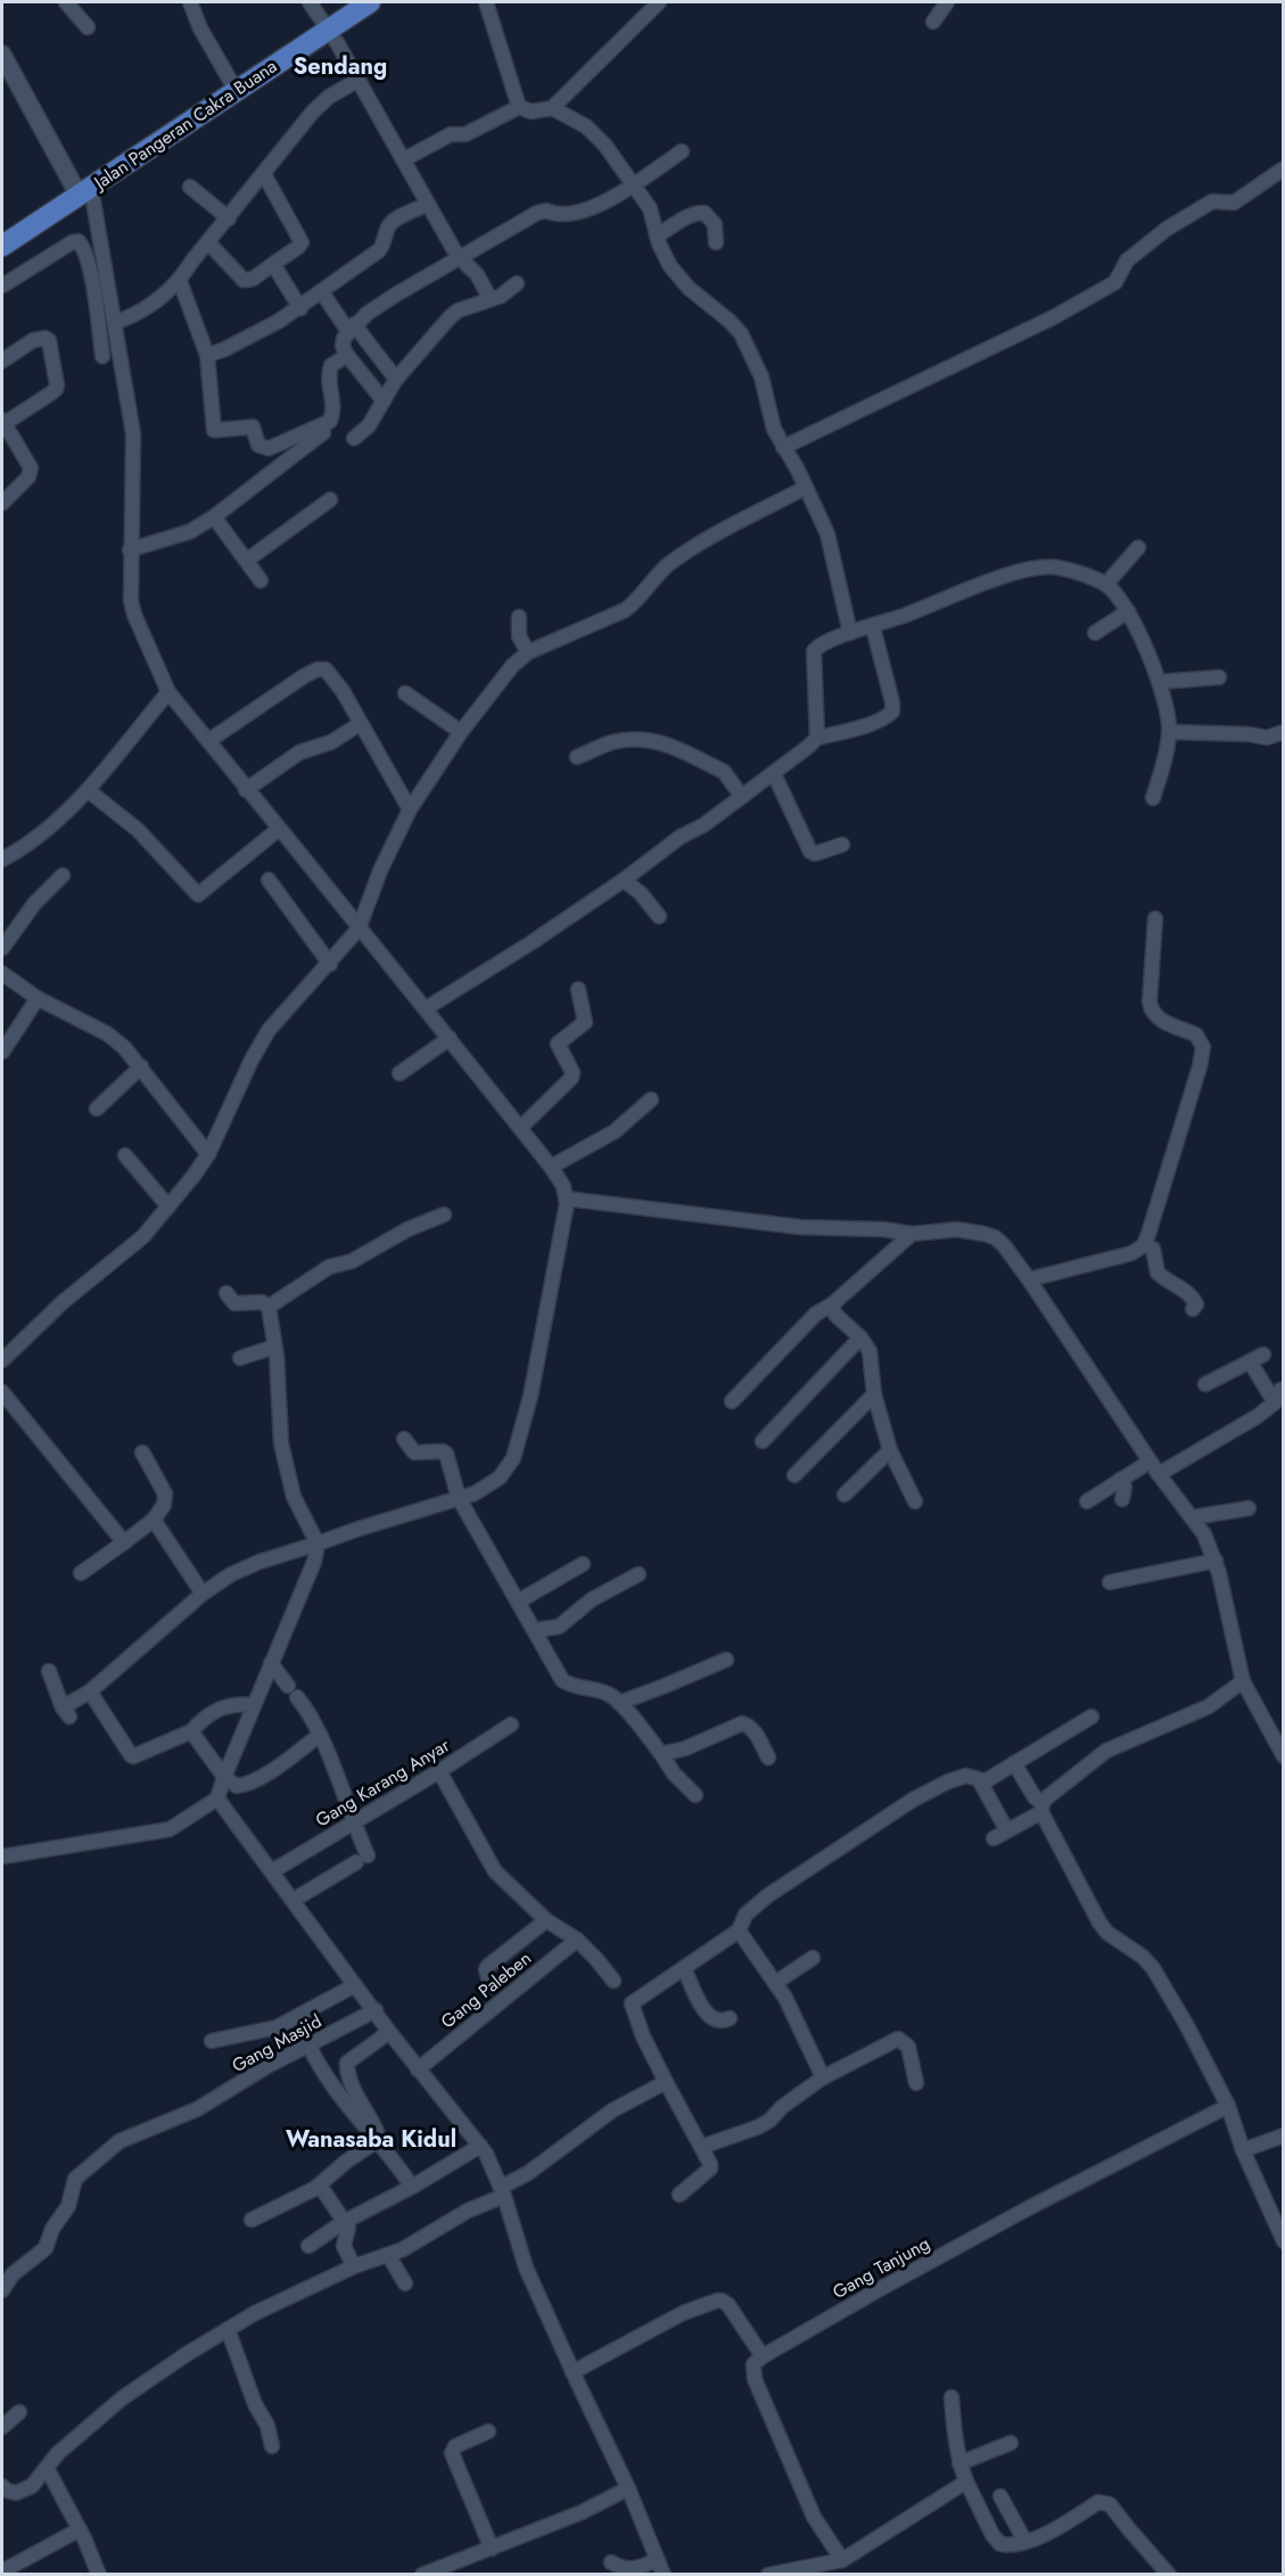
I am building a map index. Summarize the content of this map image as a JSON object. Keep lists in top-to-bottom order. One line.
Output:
{"streets":{"main road":["Jalan Pangeran Cakra Buana"],"street":["Gang Karang Anyar","Gang Paleben","Gang Masjid","Gang Tanjung"]},"districts":["Sendang","Wanasaba Kidul"]}
